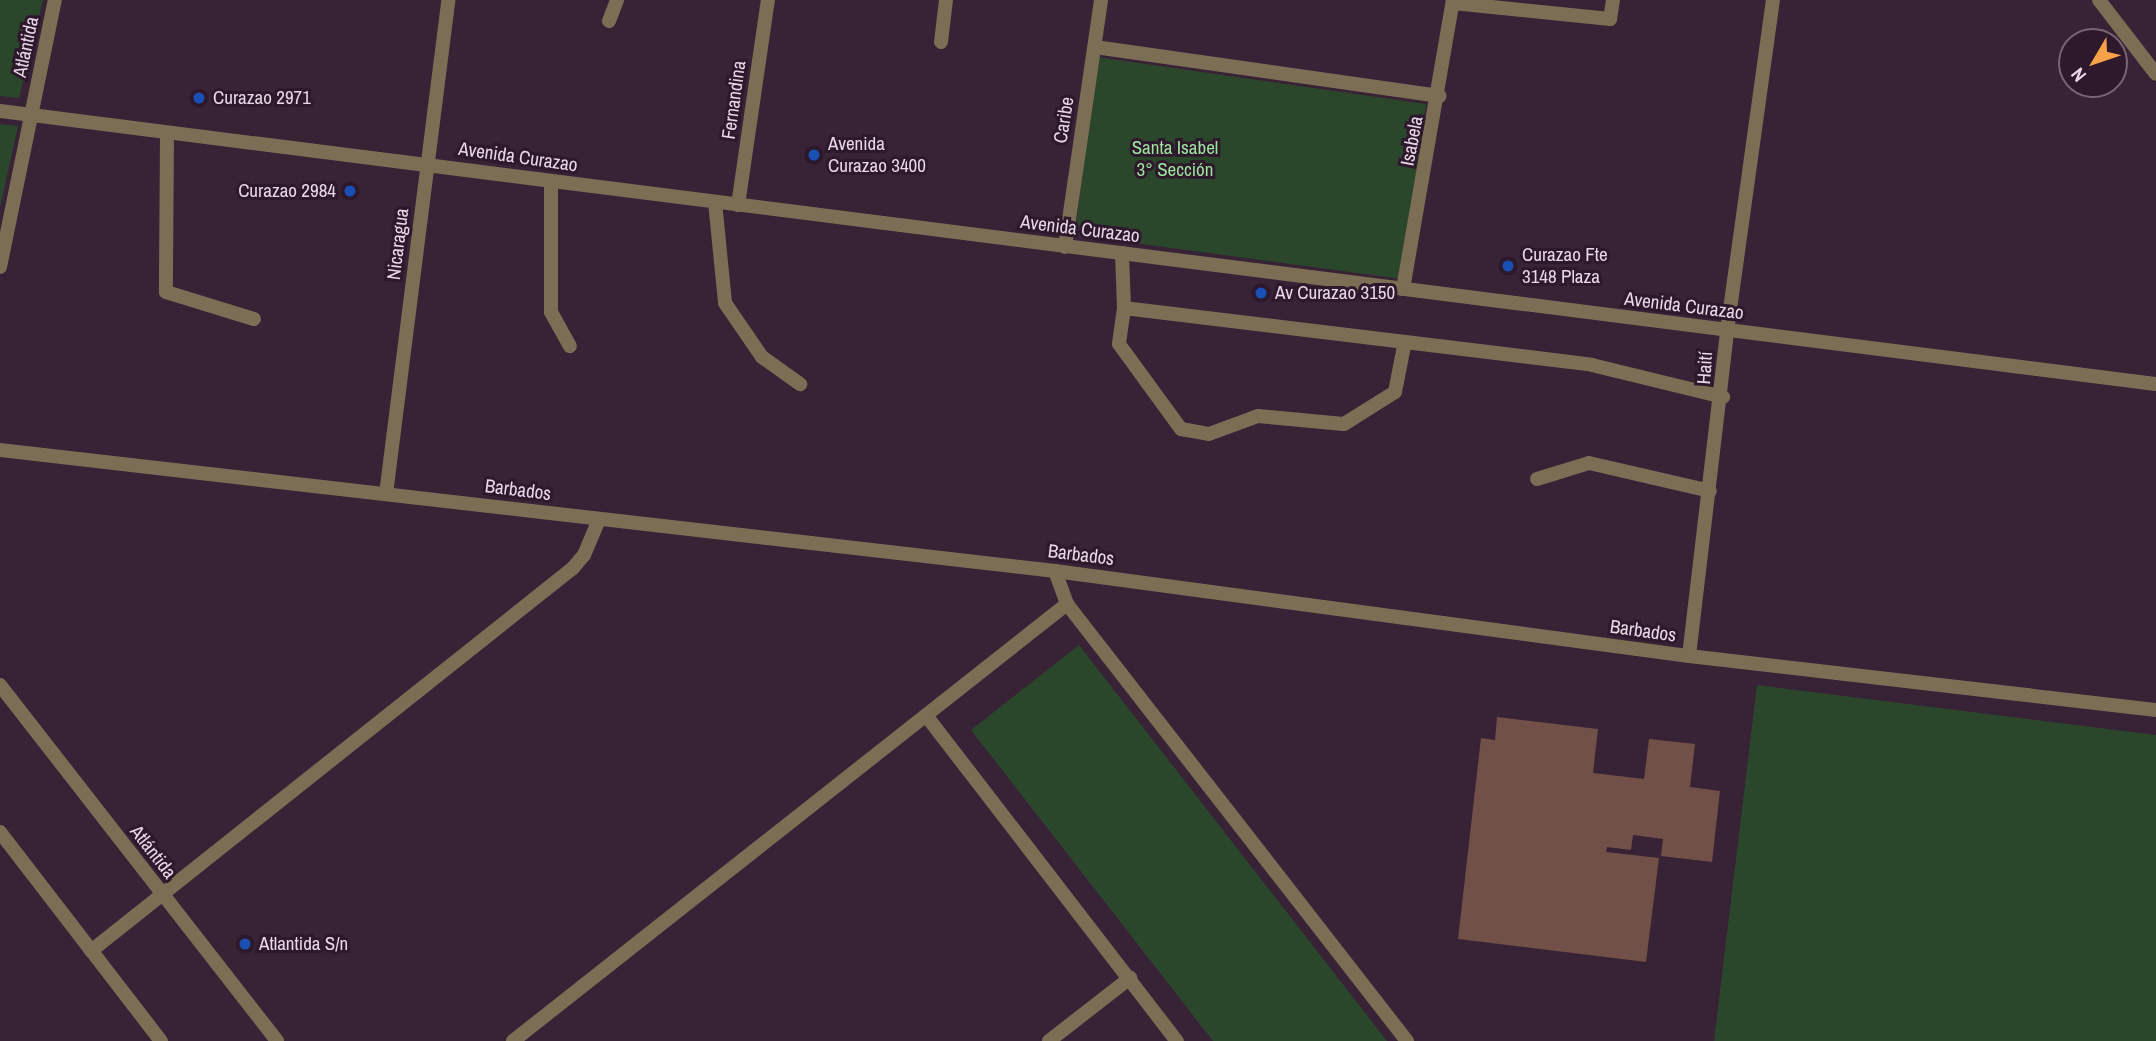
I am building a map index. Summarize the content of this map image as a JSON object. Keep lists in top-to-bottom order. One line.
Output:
{"streets":{"street":["Atlántida","Fernandina","Caribe","Isabela","Avenida Curazao","Nicaragua","Haití","Barbados"]},"crossings":[["Atlántida","Avenida Curazao"],["Fernandina","Avenida Curazao"],["Caribe","Avenida Curazao"],["Isabela","Avenida Curazao"],["Avenida Curazao","Nicaragua"],["Avenida Curazao","Haití"],["Nicaragua","Barbados"],["Haití","Barbados"]],"parks":["Santa Isabel 3° Sección"],"places":["Curazao 2971","Avenida Curazao 3400","Curazao 2984","Curazao Fte 3148 Plaza","Av Curazao 3150","Atlantida S/n"],"north":"bottom left"}
